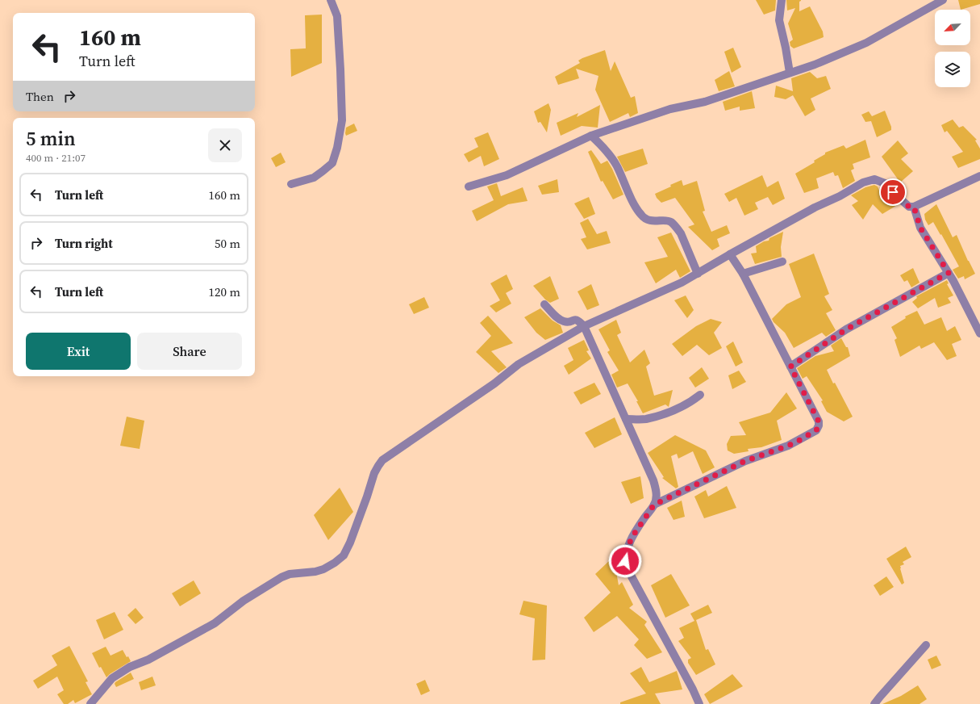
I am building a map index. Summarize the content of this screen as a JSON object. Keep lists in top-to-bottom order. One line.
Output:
{"north":"bottom left","page":{"turn":["160 m","Turn left"],"then":"Then","heading":["5 min","400 m · 21:07"],"list":[{"name":"Turn left","value":"160 m"},{"name":"Turn right","value":"50 m"},{"name":"Turn left","value":"120 m"}],"buttons":["Exit","Share"]}}
